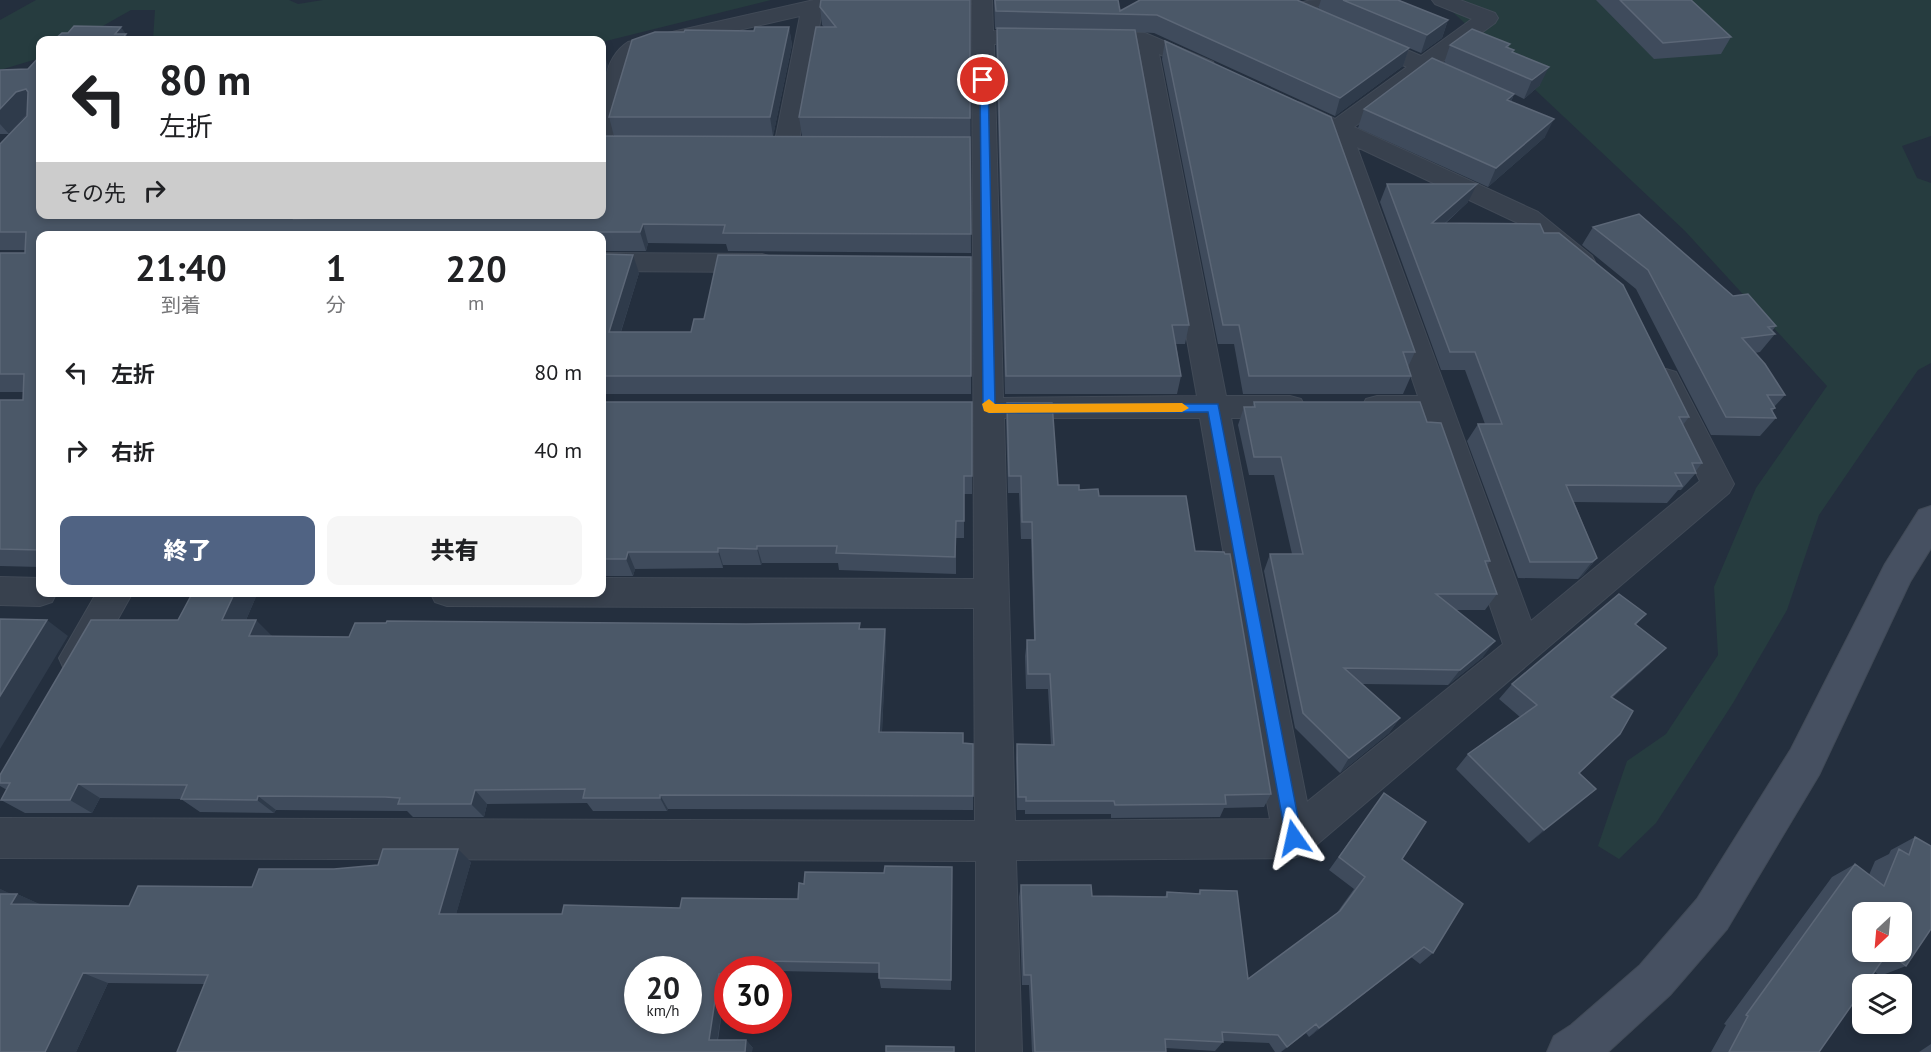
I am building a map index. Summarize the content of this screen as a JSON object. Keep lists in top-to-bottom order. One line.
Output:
{"north":"bottom left","page":{"turn":["80 m","左折"],"then":"その先","eta":["21:40","到着","1","分","220","m"],"list":[{"name":"左折","value":"80 m"},{"name":"右折","value":"40 m"}],"buttons":["終了","共有"],"speed":"20 km/h","limit":"30"}}
